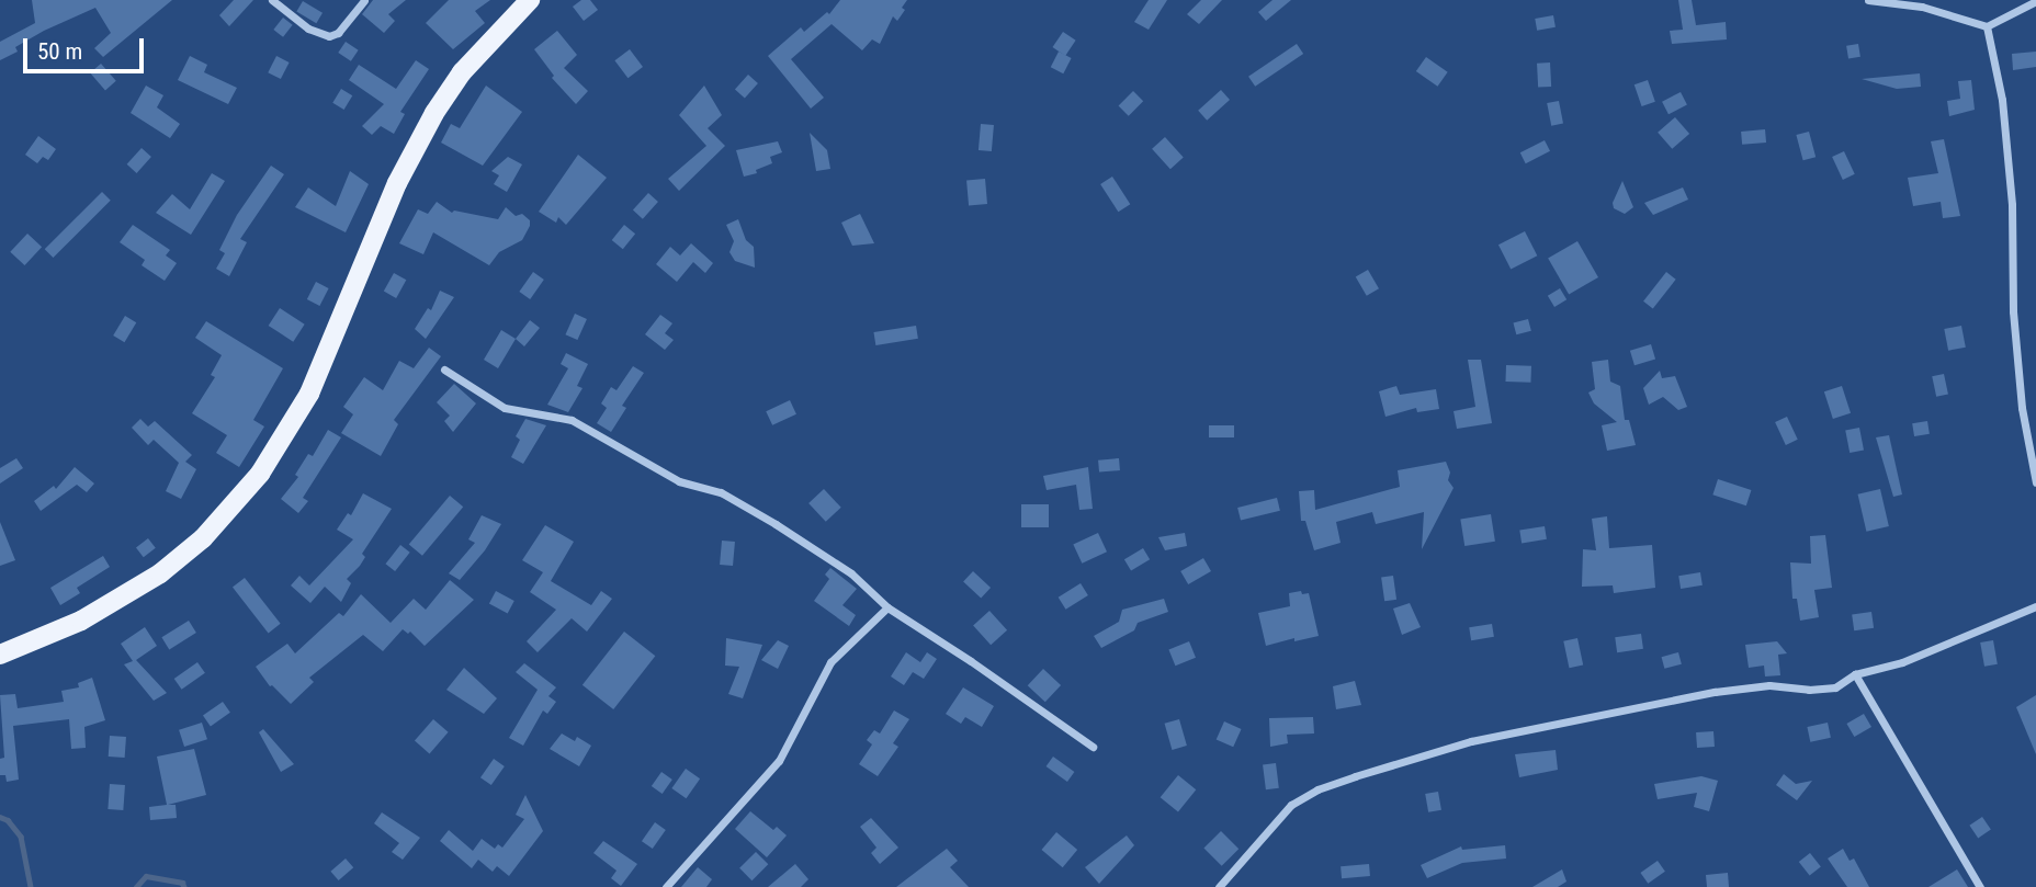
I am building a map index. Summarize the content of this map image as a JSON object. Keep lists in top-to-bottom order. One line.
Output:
{"scale_bar":"50 m"}
